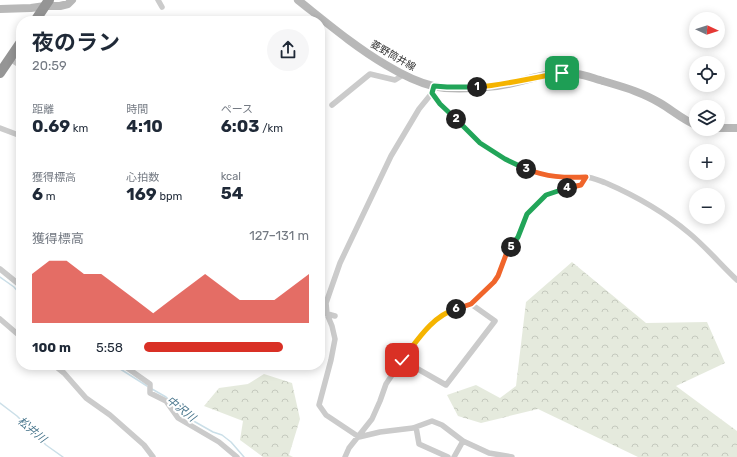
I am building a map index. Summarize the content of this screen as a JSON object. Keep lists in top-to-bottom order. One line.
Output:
{"streets":{"main road":["菱野筒井線"]},"water":["中沢川","松井川"],"north":"right","page":{"map_buttons":["+","−"],"heading":["夜のラン","20:59"],"pins":["1","2","3","4","5","6"],"stats":[["距離","0.69 km"],["時間","4:10"],["ペース","6:03 /km"],["獲得標高","6 m"],["心拍数","169 bpm"],["kcal","54"]],"chart":["獲得標高","127–131 m"],"list":[{"name":"100 m","note":"5:58"}]}}
